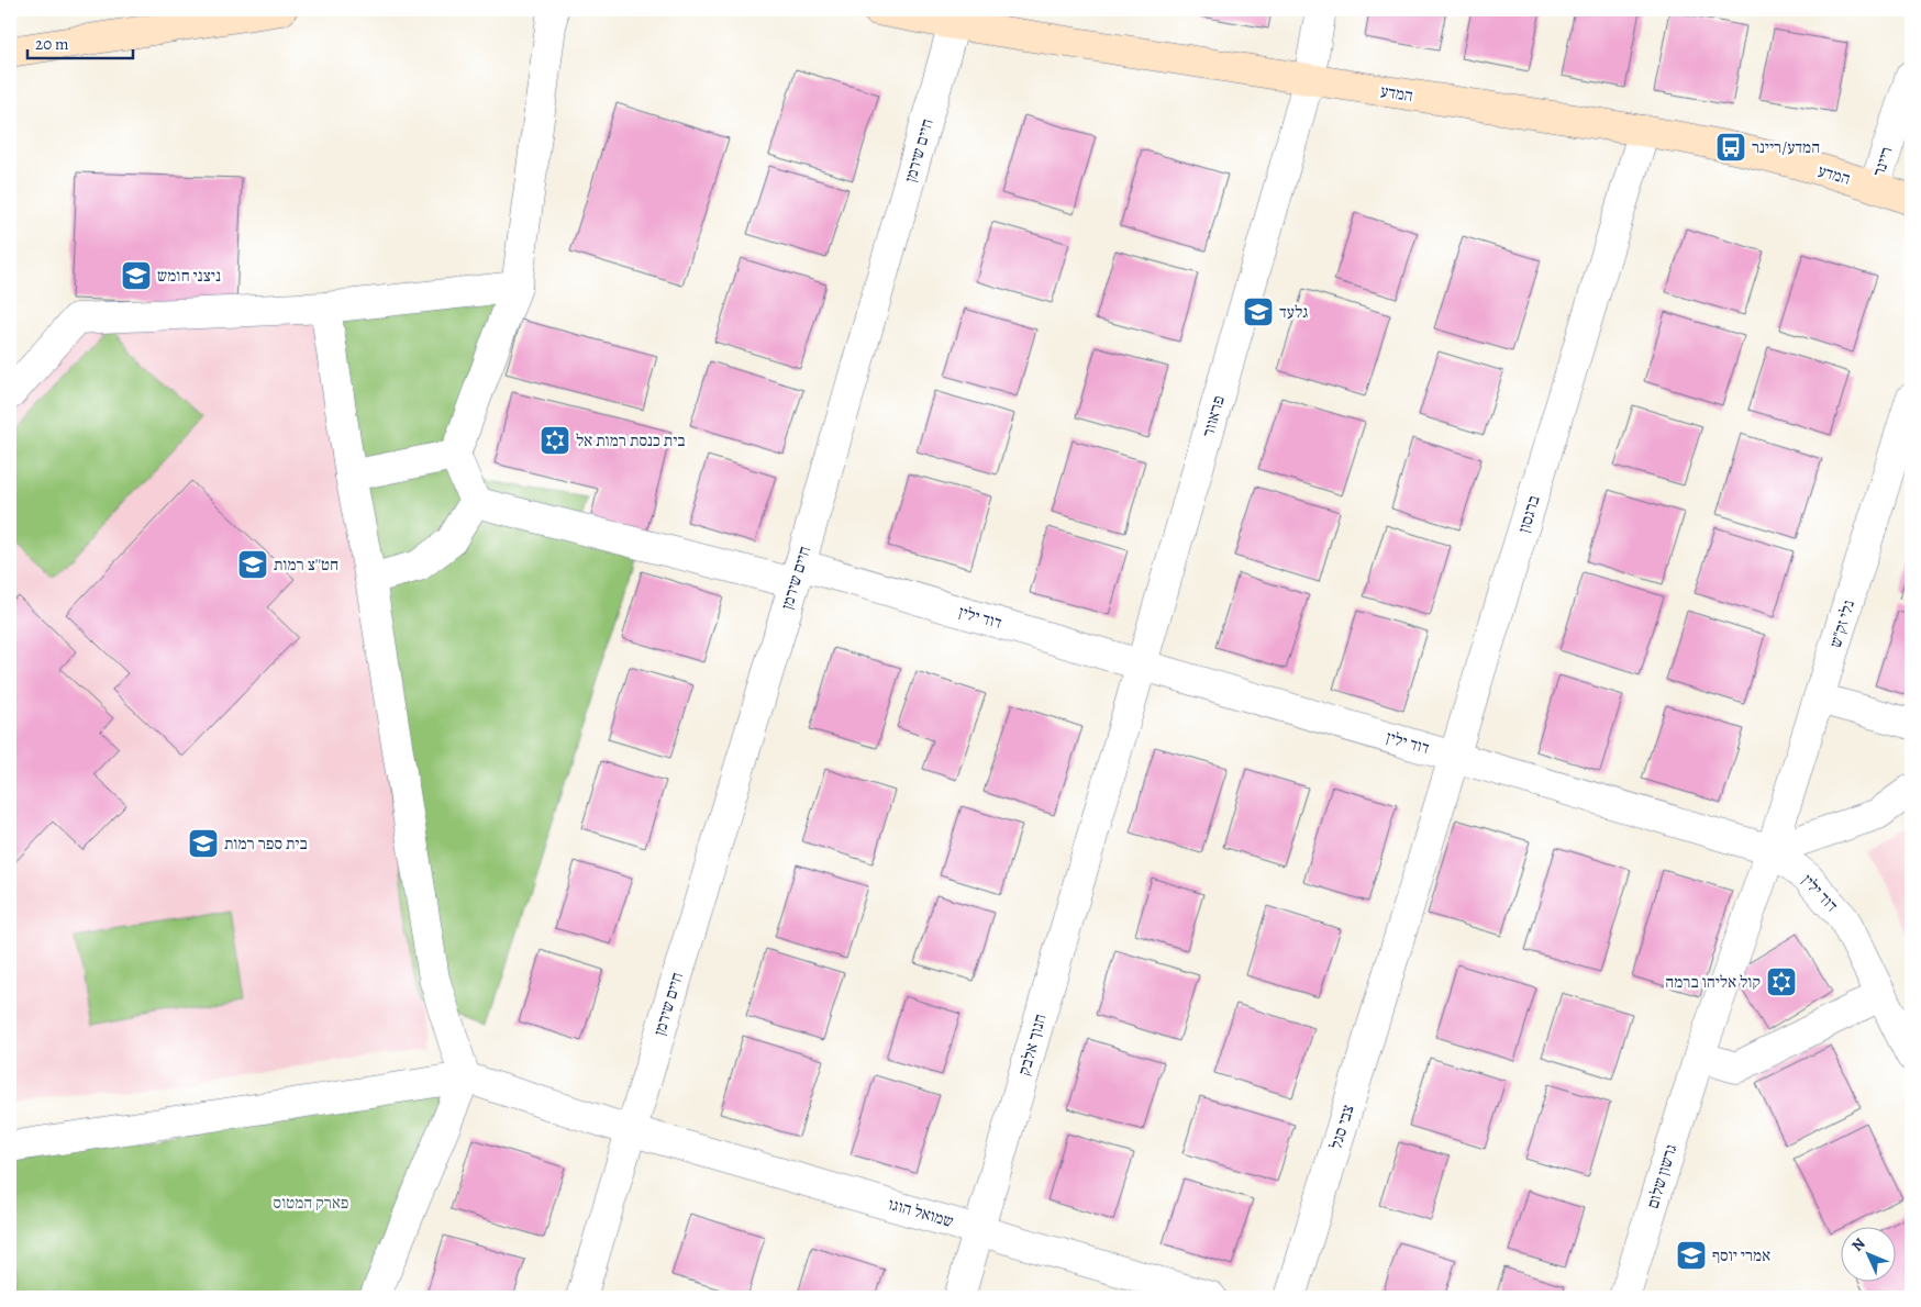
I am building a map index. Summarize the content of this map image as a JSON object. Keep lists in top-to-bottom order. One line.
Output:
{"streets":{"street":["המדע","חיים שירמן","ריינר","פראוור","ברגסון","דוד ילין","נלי זק\"ש","חנוך אלבק","צבי סגל","גרשון שלום","שמואל הוגו"]},"crossings":[["המדע","חיים שירמן"],["המדע","ריינר"],["המדע","פראוור"],["המדע","ברגסון"],["חיים שירמן","דוד ילין"],["חיים שירמן","שמואל הוגו"],["פראוור","דוד ילין"],["פראוור","חנוך אלבק"],["ברגסון","דוד ילין"],["ברגסון","צבי סגל"],["דוד ילין","נלי זק\"ש"],["דוד ילין","גרשון שלום"],["נלי זק\"ש","גרשון שלום"],["חנוך אלבק","שמואל הוגו"]],"parks":["פארק המטוס"],"places":{"bus stop":["המדע/ריינר"],"school or university":["ניצני חומש","גלעד","חט''צ רמות","בית ספר רמות","אמרי יוסף"],"synagogue":["בית כנסת רמות אל","קול אליהו ברמה"]},"scale_bar":"20 m","north":"top left"}
